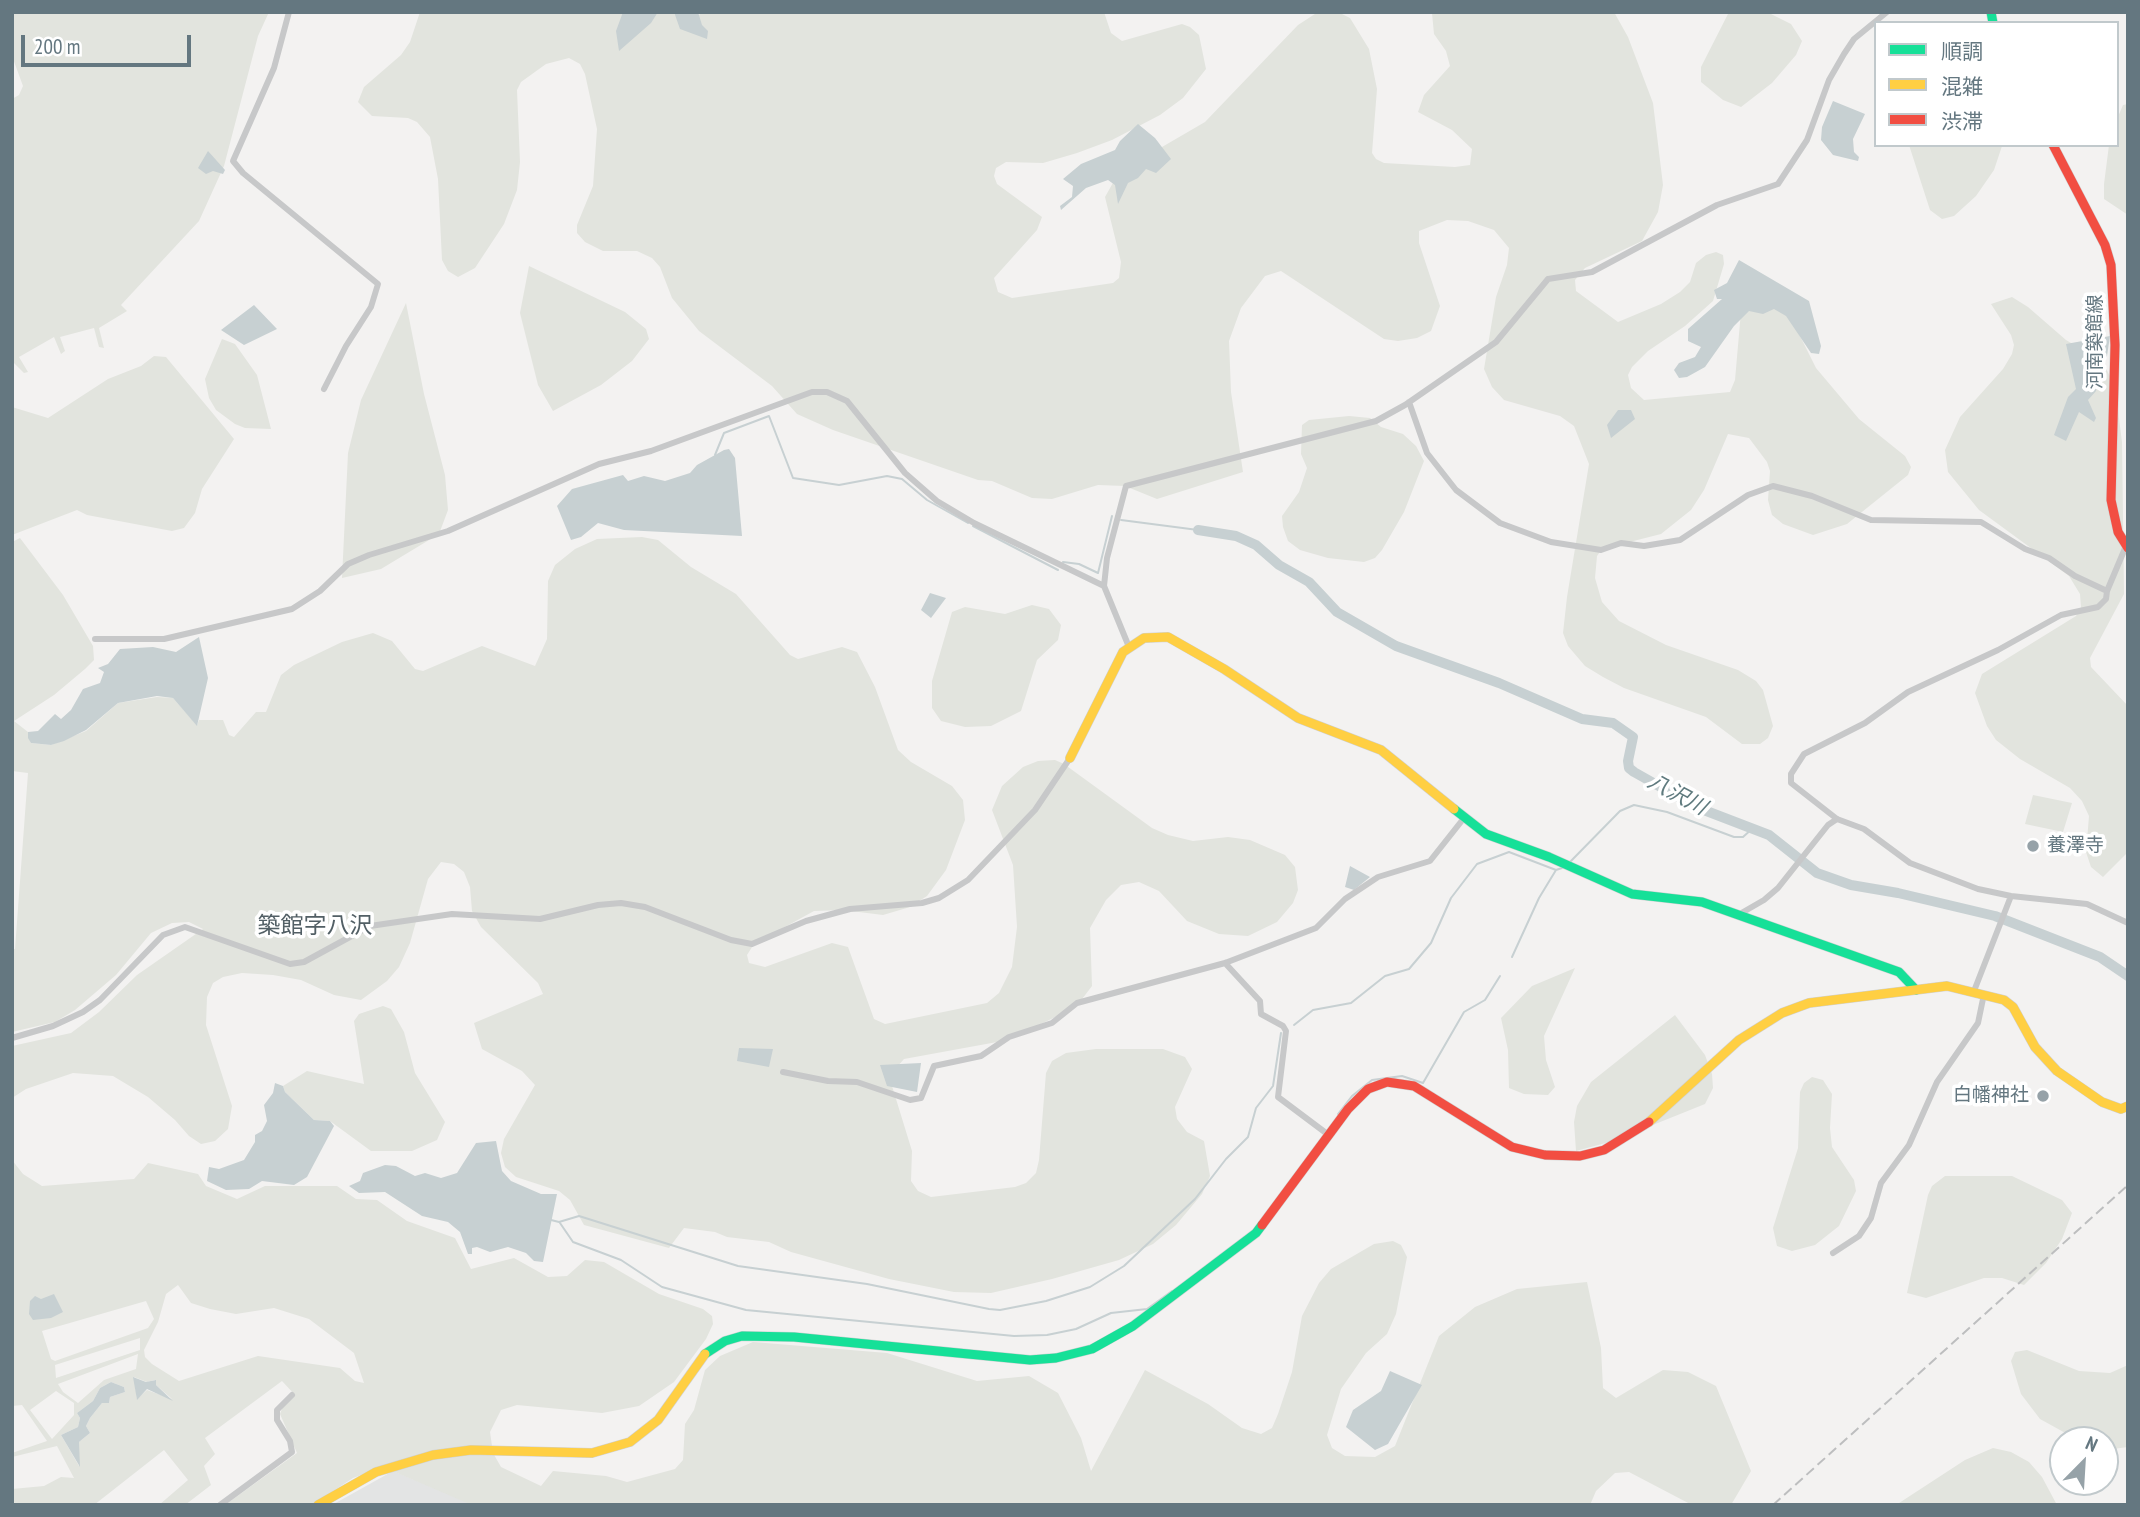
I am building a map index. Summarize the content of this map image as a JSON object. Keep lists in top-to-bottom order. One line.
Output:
{"streets":{"street":["河南築館線"]},"districts":["築館字八沢"],"water":["八沢川"],"places":["養澤寺","白幡神社"],"legend":["順調","混雑","渋滞"],"scale_bar":"200 m","north":"top right"}
